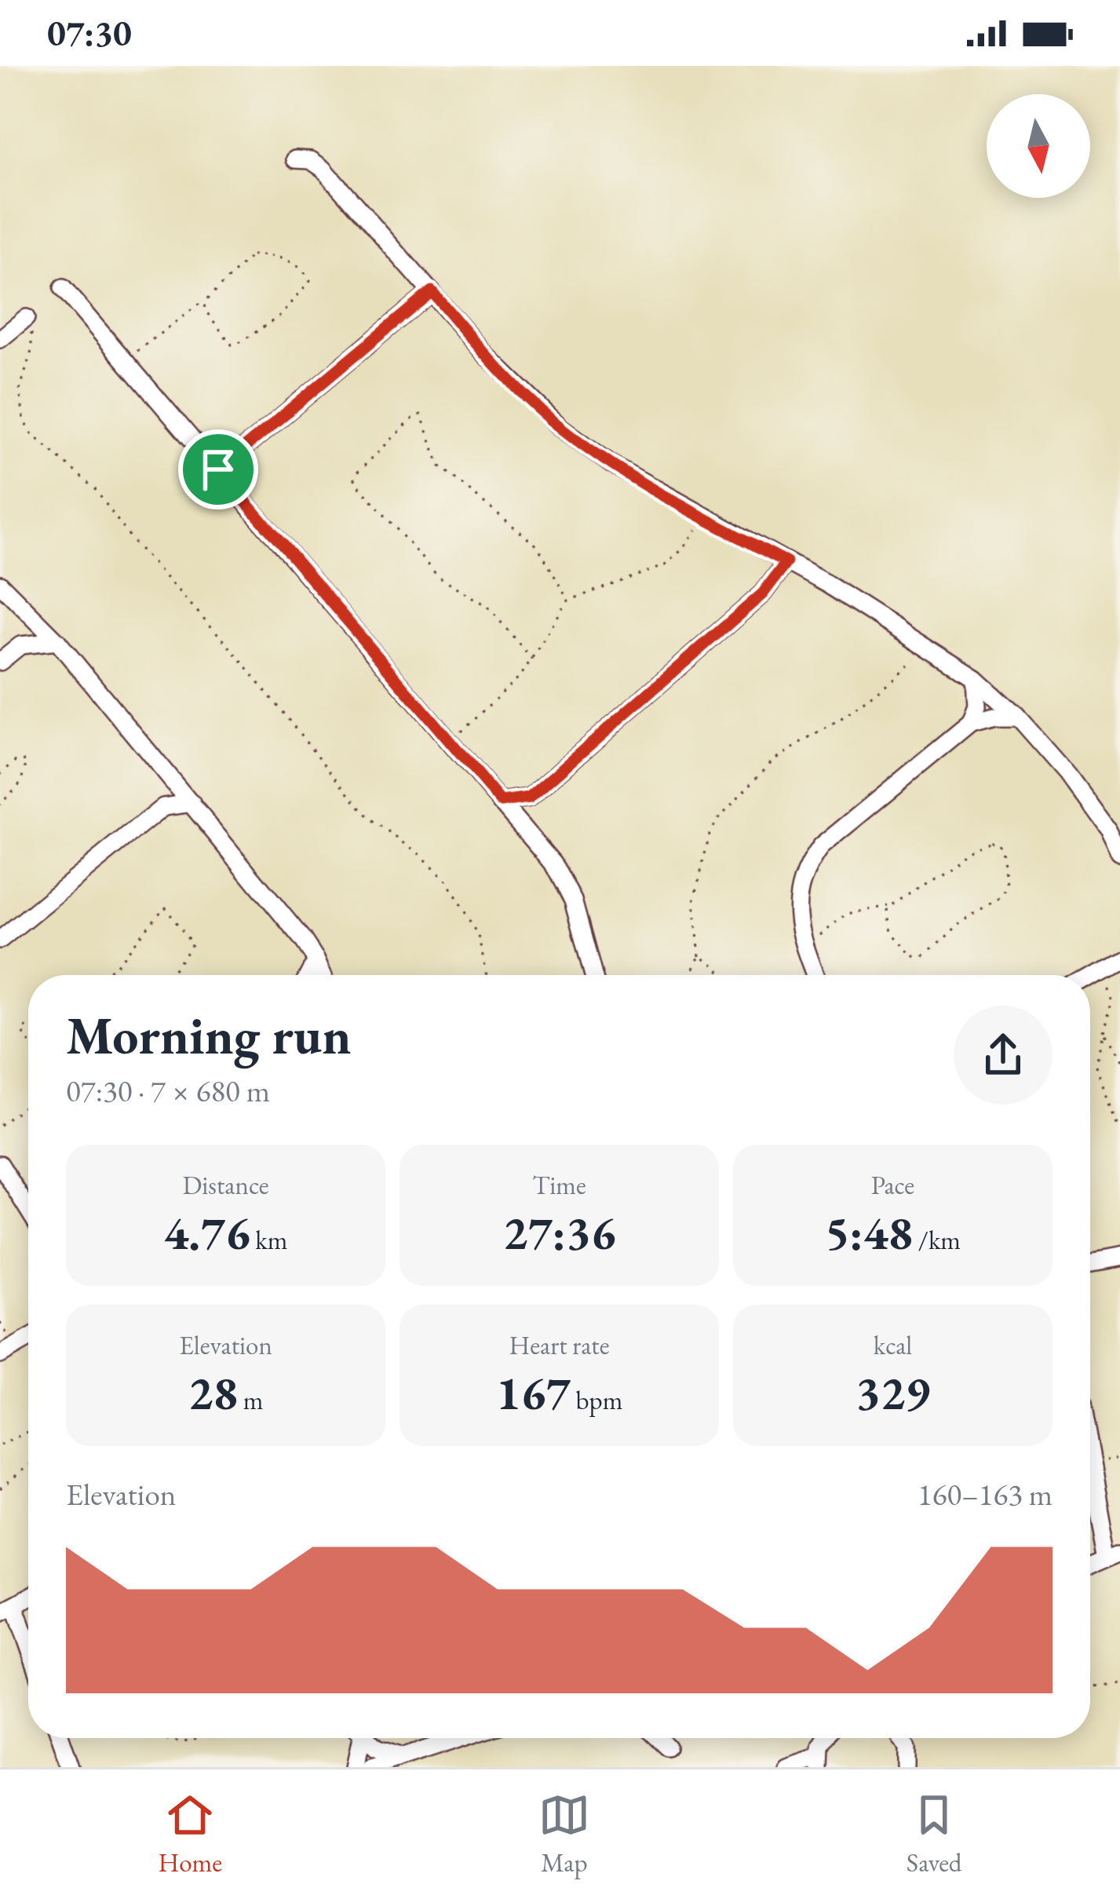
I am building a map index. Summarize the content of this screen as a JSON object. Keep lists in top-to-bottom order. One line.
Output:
{"north":"bottom","page":{"status":"07:30","heading":["Morning run","07:30 · 7 × 680 m"],"stats":[["Distance","4.76 km"],["Time","27:36"],["Pace","5:48 /km"],["Elevation","28 m"],["Heart rate","167 bpm"],["kcal","329"]],"chart":["Elevation","160–163 m"],"tabs":["Home","Map","Saved"]}}
